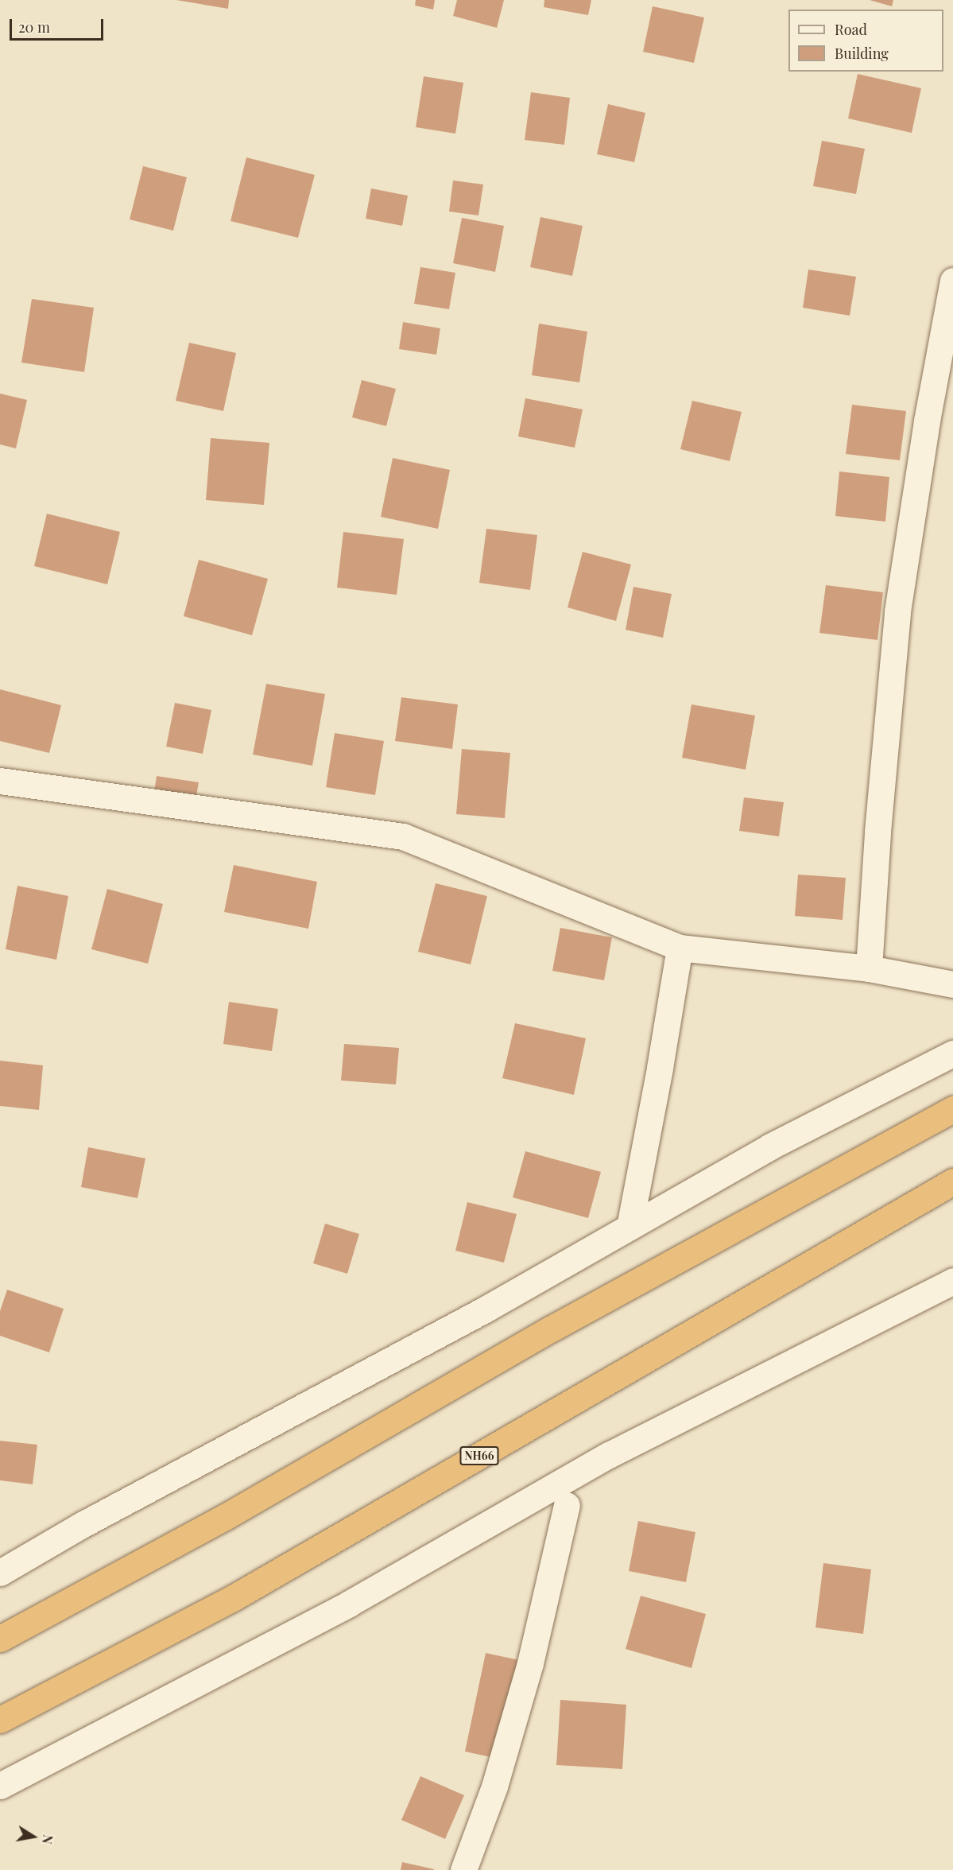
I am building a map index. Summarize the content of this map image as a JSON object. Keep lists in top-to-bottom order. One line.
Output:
{"streets":{"highway":["NH66"]},"legend":["Road","Building"],"scale_bar":"20 m","north":"right"}
